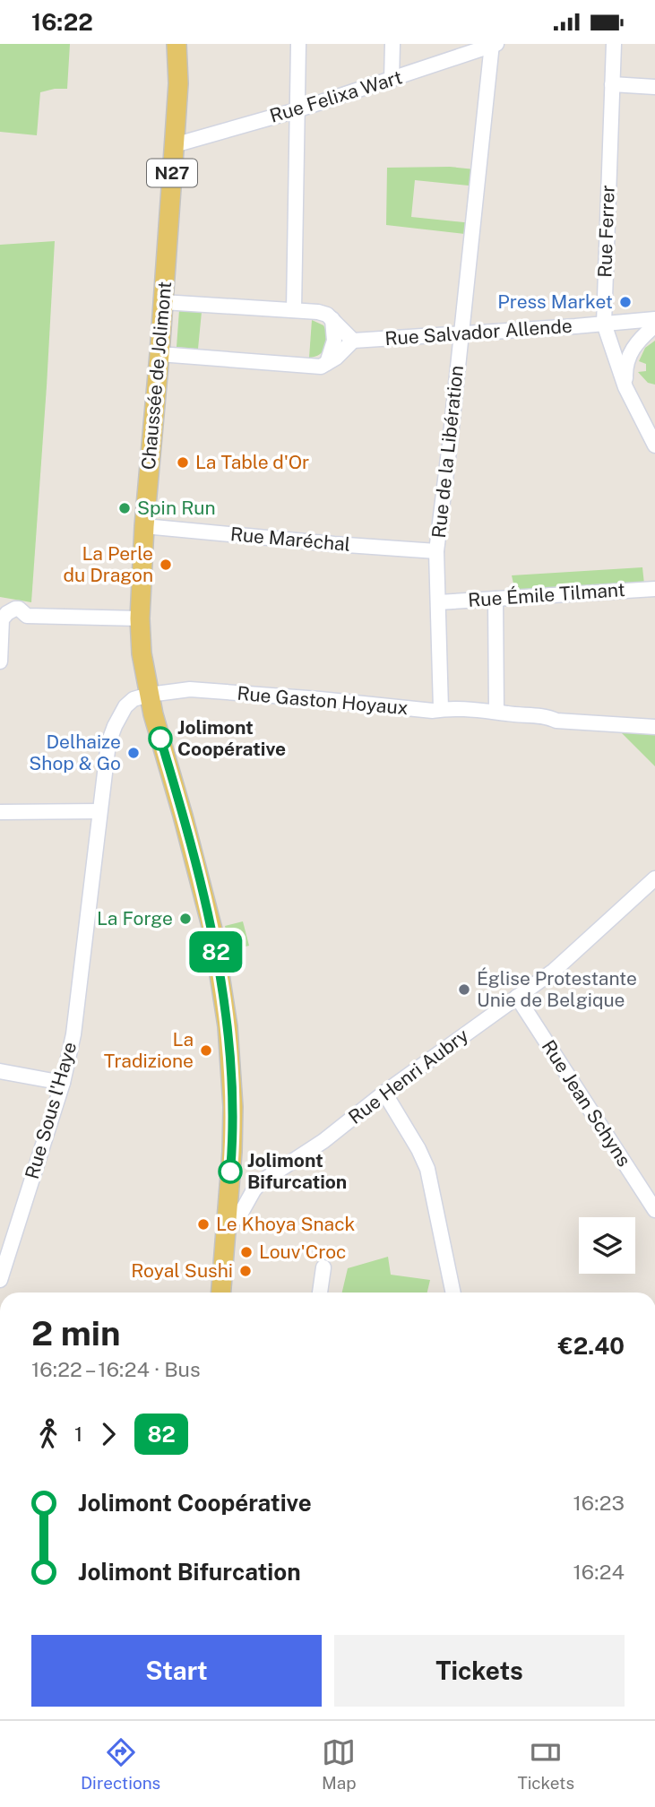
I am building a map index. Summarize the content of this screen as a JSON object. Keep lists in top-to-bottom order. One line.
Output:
{"streets":{"main road":["N27","Chaussée de Jolimont"],"street":["Rue Felixa Wart","Rue Ferrer","Rue Salvador Allende","Rue de la Libération","Rue Maréchal","Rue Émile Tilmant","Rue Gaston Hoyaux","Rue Henri Aubry","Rue Jean Schyns","Rue Sous l'Haye"]},"crossings":[["Rue Felixa Wart","Chaussée de Jolimont"],["Rue Felixa Wart","Rue de la Libération"],["Rue Ferrer","Rue Salvador Allende"],["Rue Salvador Allende","Rue de la Libération"],["Chaussée de Jolimont","Rue Maréchal"],["Chaussée de Jolimont","Rue Gaston Hoyaux"],["Chaussée de Jolimont","Rue Henri Aubry"],["Chaussée de Jolimont","Rue Sous l'Haye"],["Rue de la Libération","Rue Maréchal"],["Rue de la Libération","Rue Émile Tilmant"],["Rue de la Libération","Rue Gaston Hoyaux"],["Rue Gaston Hoyaux","Rue Sous l'Haye"],["Rue Henri Aubry","Rue Jean Schyns"]],"places":["Press Market","La Table d'Or","Spin Run","La Perle du Dragon","Jolimont Coopérative","Delhaize Shop & Go","La Forge","Église Protestante Unie de Belgique","La Tradizione","Jolimont Bifurcation","Le Khoya Snack","Louv'Croc","Royal Sushi"],"lines":["bus line 82"],"page":{"status":"16:22","on_map":"82","heading":["2 min","16:22 – 16:24 · Bus","€2.40"],"legs":["1","82"],"list":[{"name":"Jolimont Coopérative","value":"16:23"},{"name":"Jolimont Bifurcation","value":"16:24"}],"buttons":["Start","Tickets"],"tabs":["Directions","Map","Tickets"]}}
